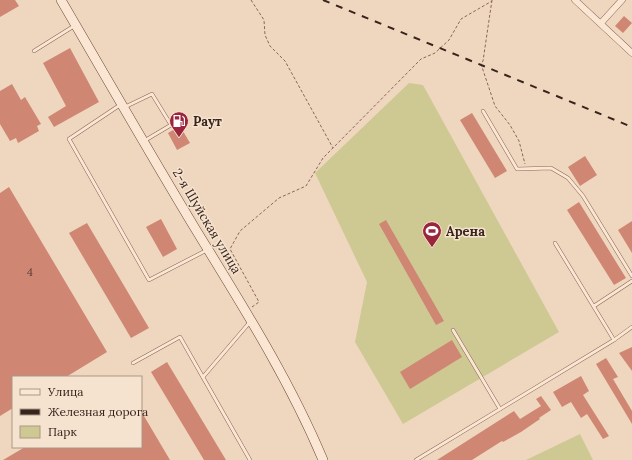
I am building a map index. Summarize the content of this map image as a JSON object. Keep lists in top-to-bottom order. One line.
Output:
{"streets":{"street":["2-я Шуйская улица"]},"places":{"fuel station":["Раут"],"sports":["Арена"]},"house_numbers":["4"],"legend":["Улица","Железная дорога","Парк"]}
